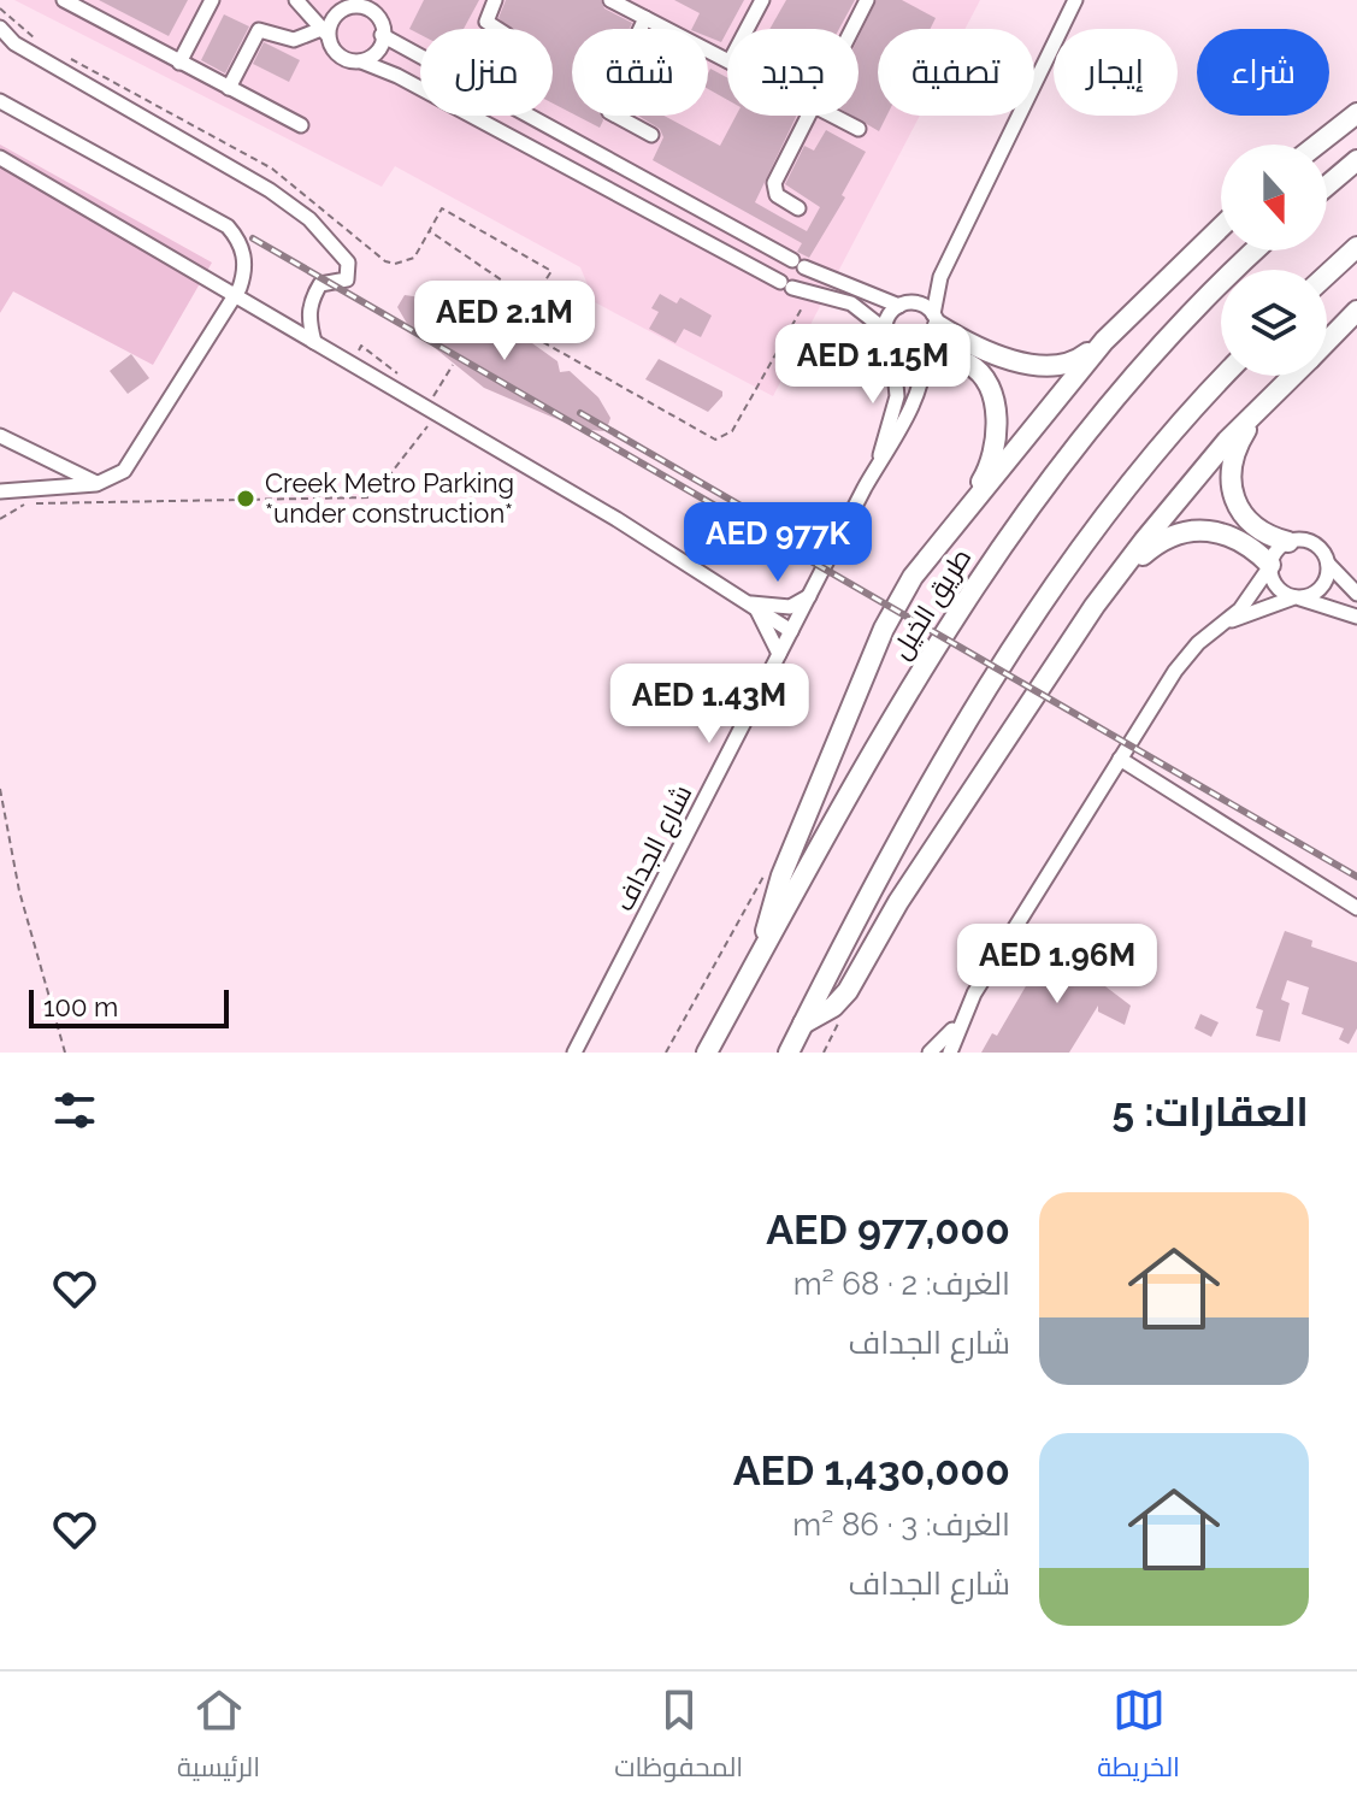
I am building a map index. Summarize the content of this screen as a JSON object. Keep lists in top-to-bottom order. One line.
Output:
{"streets":{"highway":["طريق الخيل"],"street":["شارع الجداف"]},"places":["Creek Metro Parking *under construction*"],"scale_bar":"100 m","north":"bottom","page":{"chip":["شراء","إيجار","تصفية","جديد","شقة","منزل"],"price":["AED 2.1M","AED 1.15M","AED 977K","AED 1.43M","AED 1.96M"],"scale":"100 m","heading":"العقارات: 5","list":[{"name":"AED 977,000","note":"الغرف: 2 · 68 m² · شارع الجداف"},{"name":"AED 1,430,000","note":"الغرف: 3 · 86 m² · شارع الجداف"}],"tabs":["الخريطة","المحفوظات","الرئيسية"]}}
